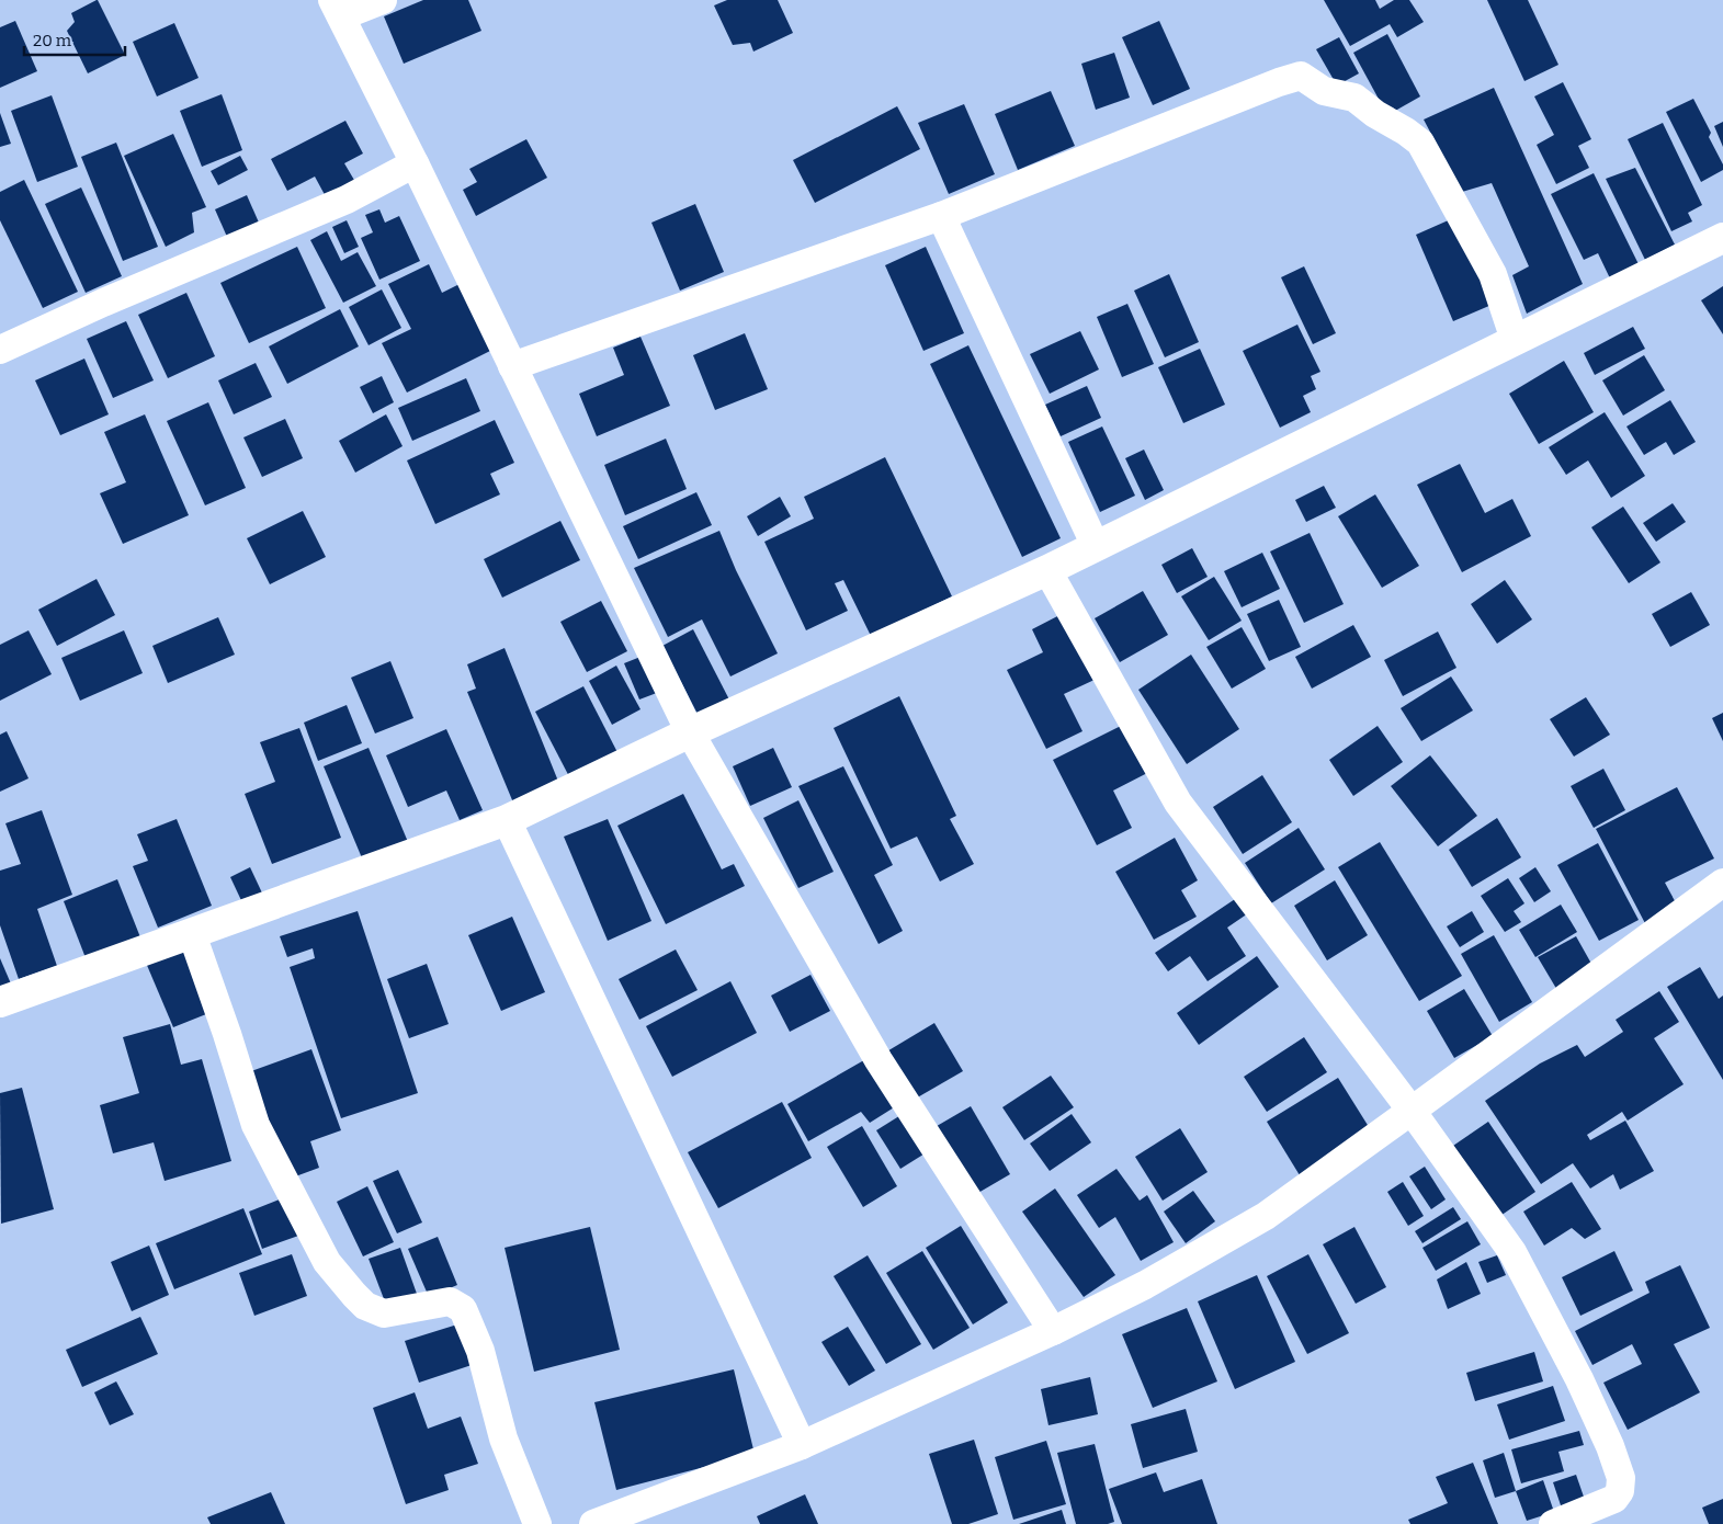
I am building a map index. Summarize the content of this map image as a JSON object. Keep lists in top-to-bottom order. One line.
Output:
{"scale_bar":"20 m"}
